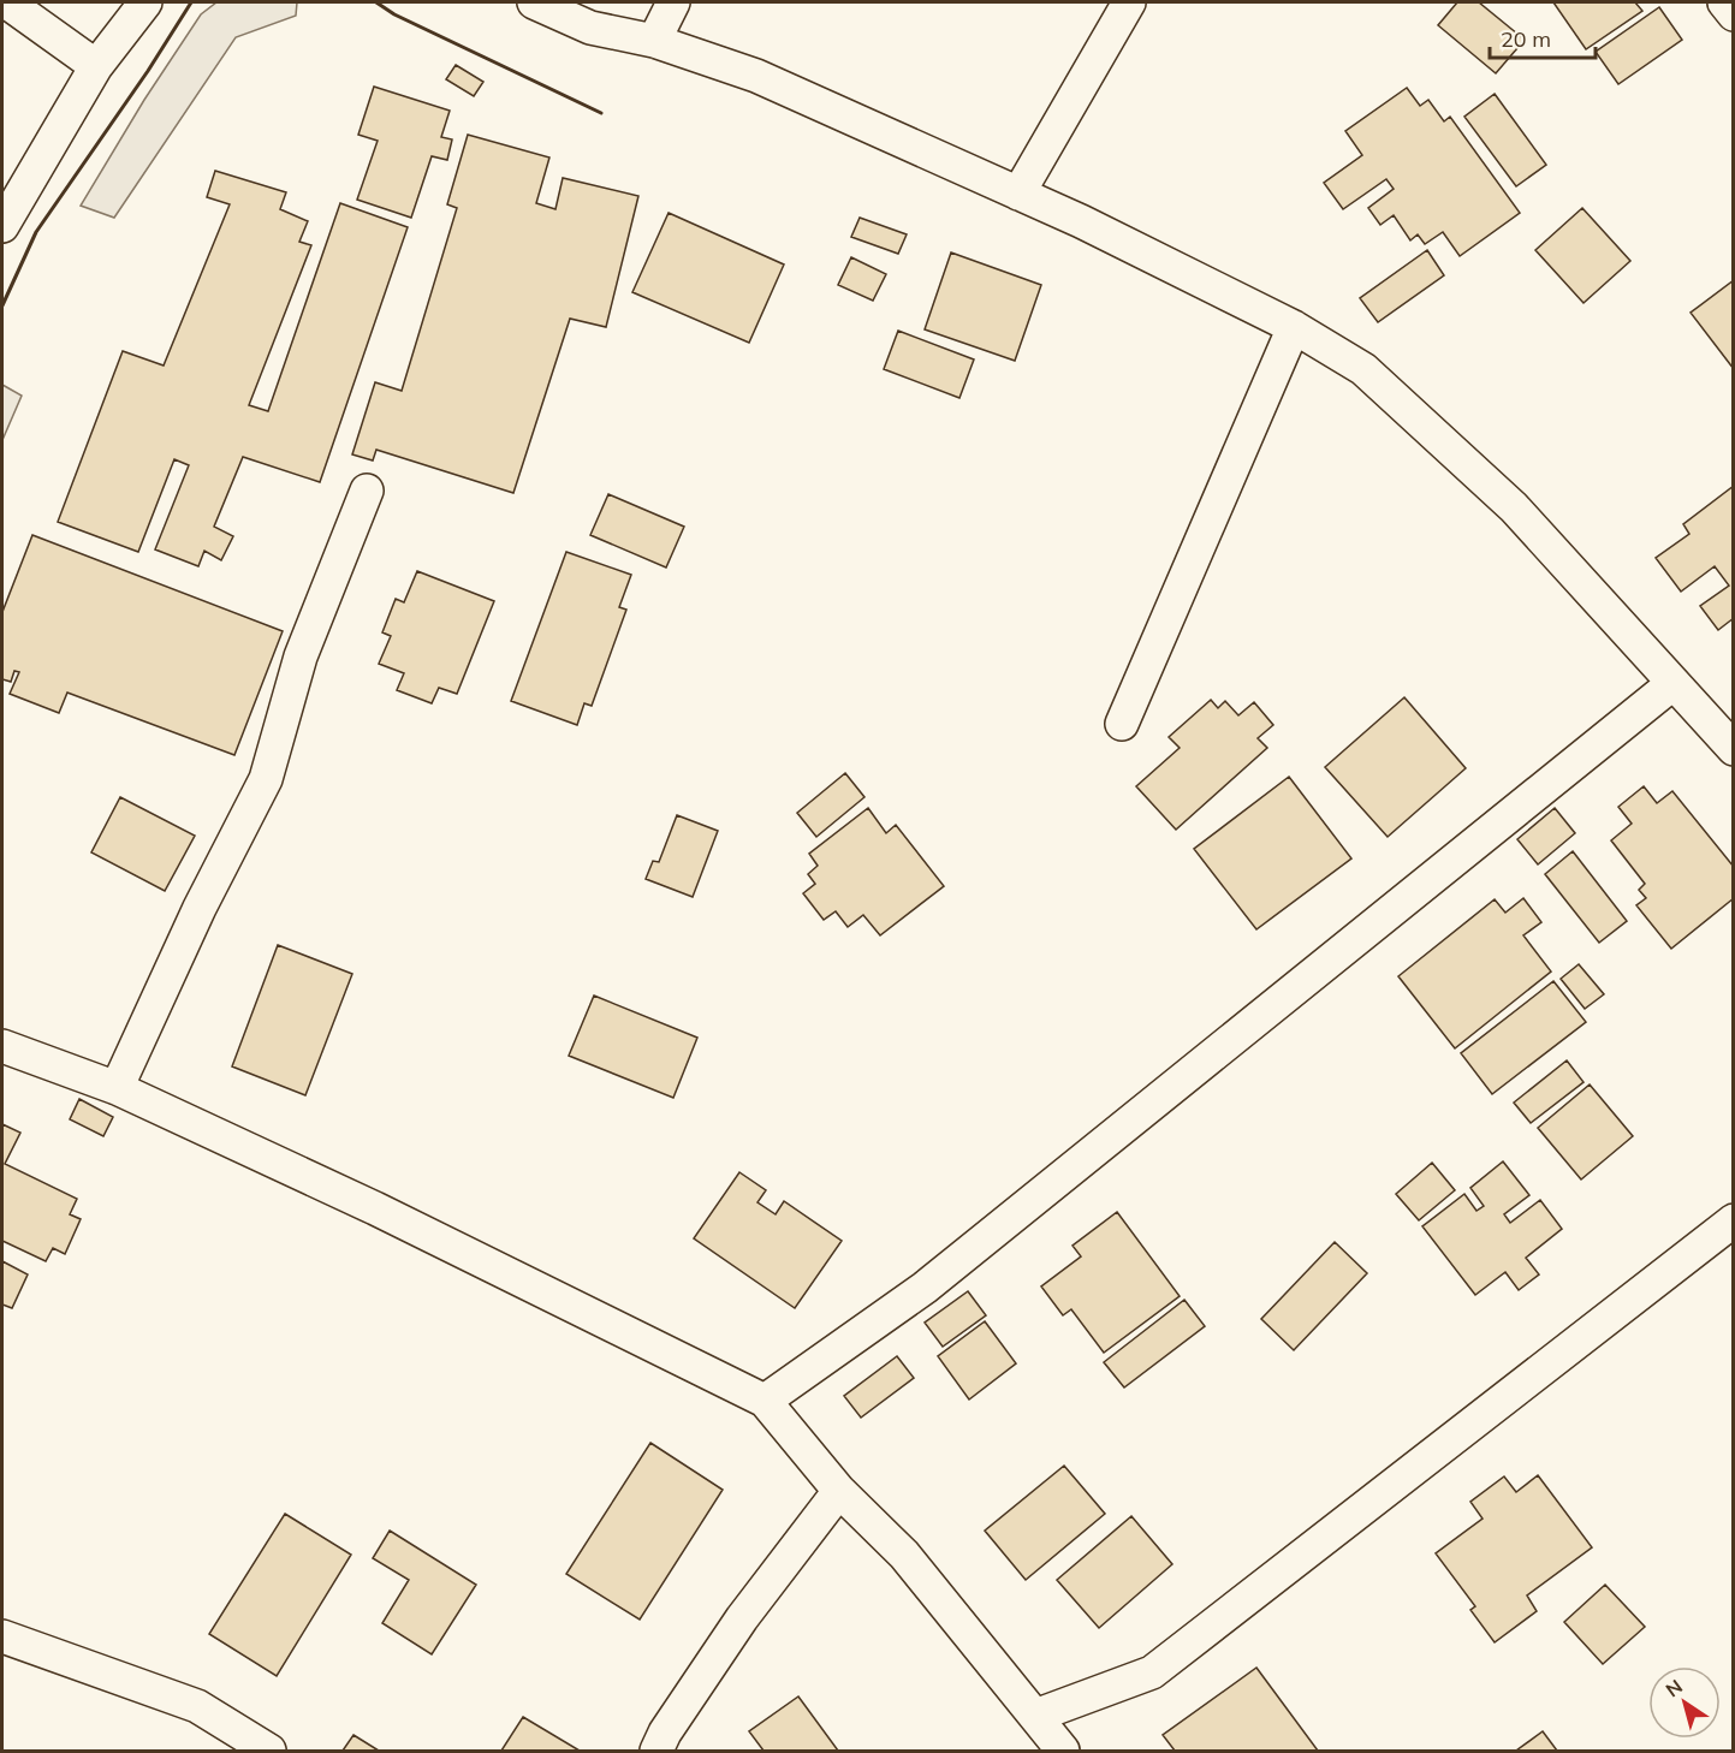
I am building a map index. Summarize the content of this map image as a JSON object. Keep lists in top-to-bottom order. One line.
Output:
{"scale_bar":"20 m","north":"top left"}
